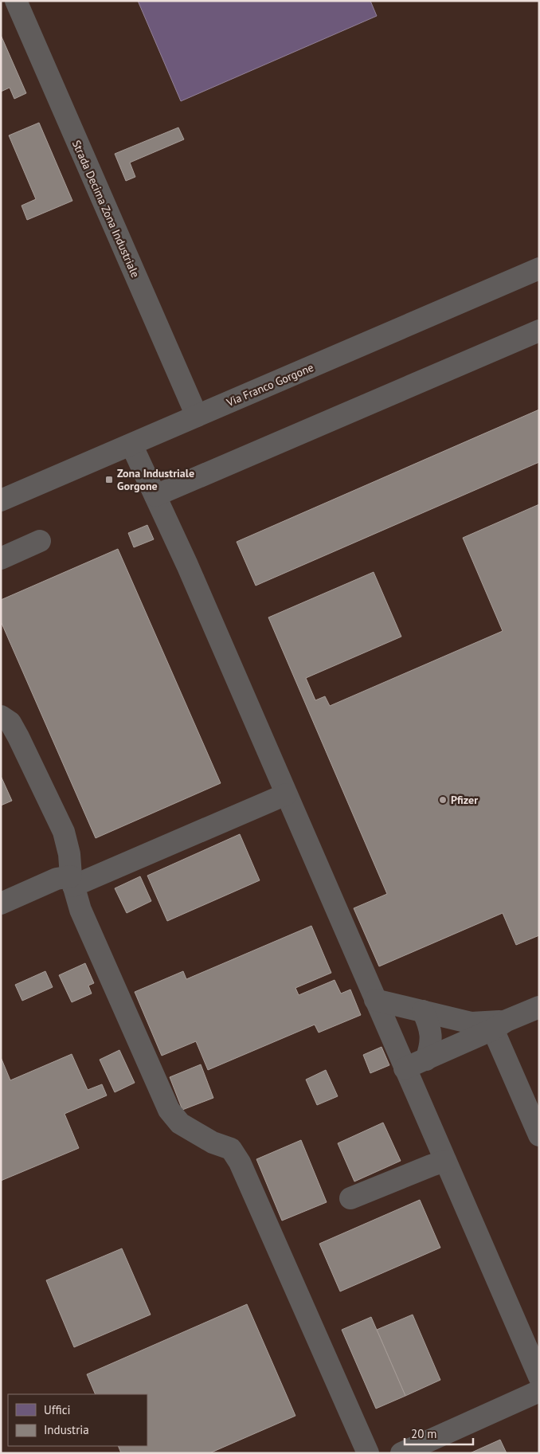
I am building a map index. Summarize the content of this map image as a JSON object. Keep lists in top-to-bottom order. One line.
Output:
{"streets":{"street":["Strada Decima Zona Industriale","Via Franco Gorgone"]},"crossings":[["Strada Decima Zona Industriale","Via Franco Gorgone"]],"places":{"transit":["Zona Industriale Gorgone"],"other":["Pfizer"]},"legend":["Uffici","Industria"],"scale_bar":"20 m"}
